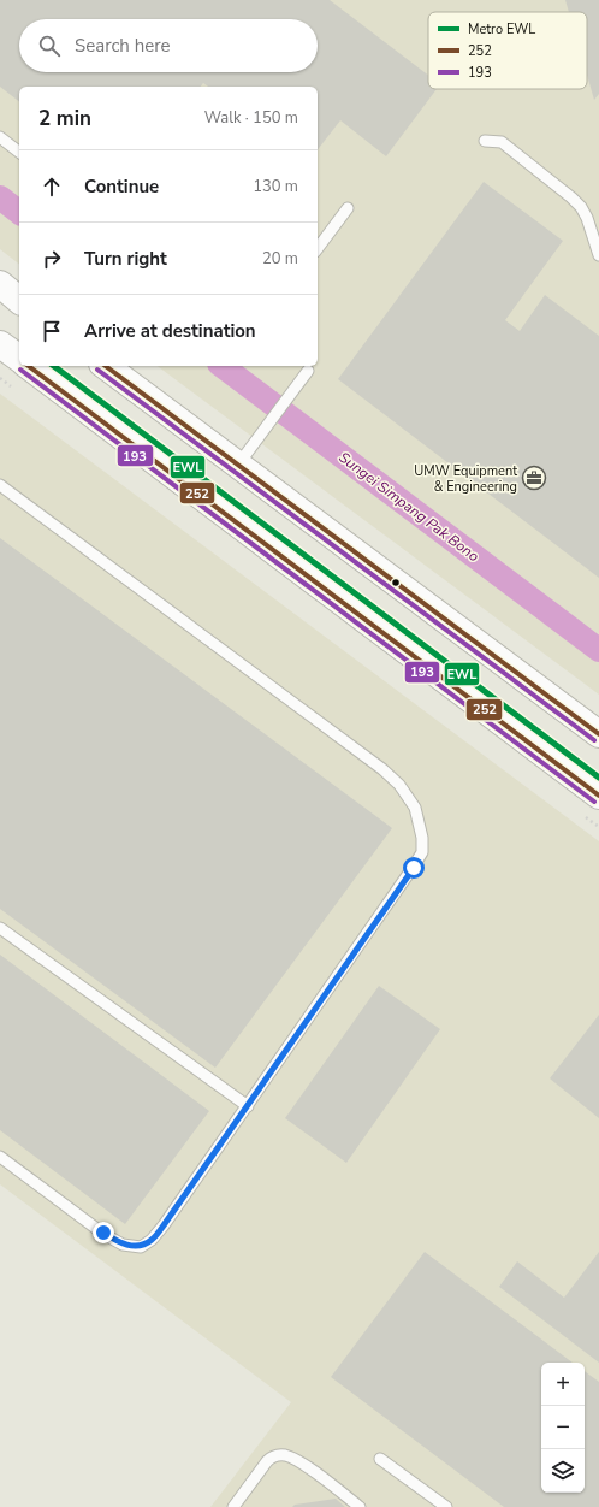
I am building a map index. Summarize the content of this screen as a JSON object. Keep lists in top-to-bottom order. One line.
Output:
{"water":["Sungei Simpang Pak Bono"],"places":{"office":["UMW Equipment & Engineering"]},"lines":["metro line EWL","transit line 252","transit line 193"],"legend":["Metro EWL","252","193"],"page":{"search":"Search here","heading":["2 min","Walk · 150 m"],"list":[["Continue","130 m"],["Turn right","20 m"],"Arrive at destination"],"map_buttons":["+","−"]}}
